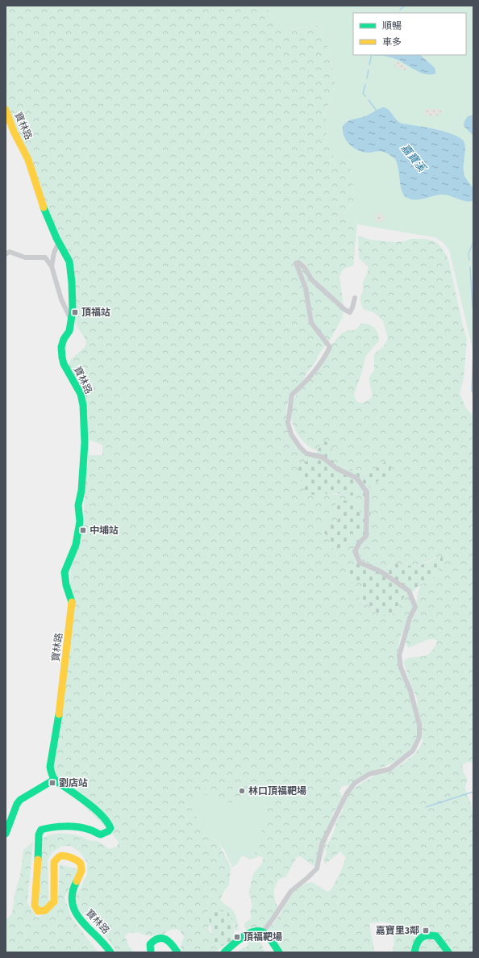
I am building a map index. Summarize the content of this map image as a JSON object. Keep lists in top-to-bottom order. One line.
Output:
{"streets":{"main road":["寶林路"]},"water":["嘉寶溪"],"places":{"transit":["頂福站","中埔站","劉店站","嘉寶里3鄰","頂福靶場"],"other":["林口頂福靶場"]},"legend":["順暢","車多"]}
